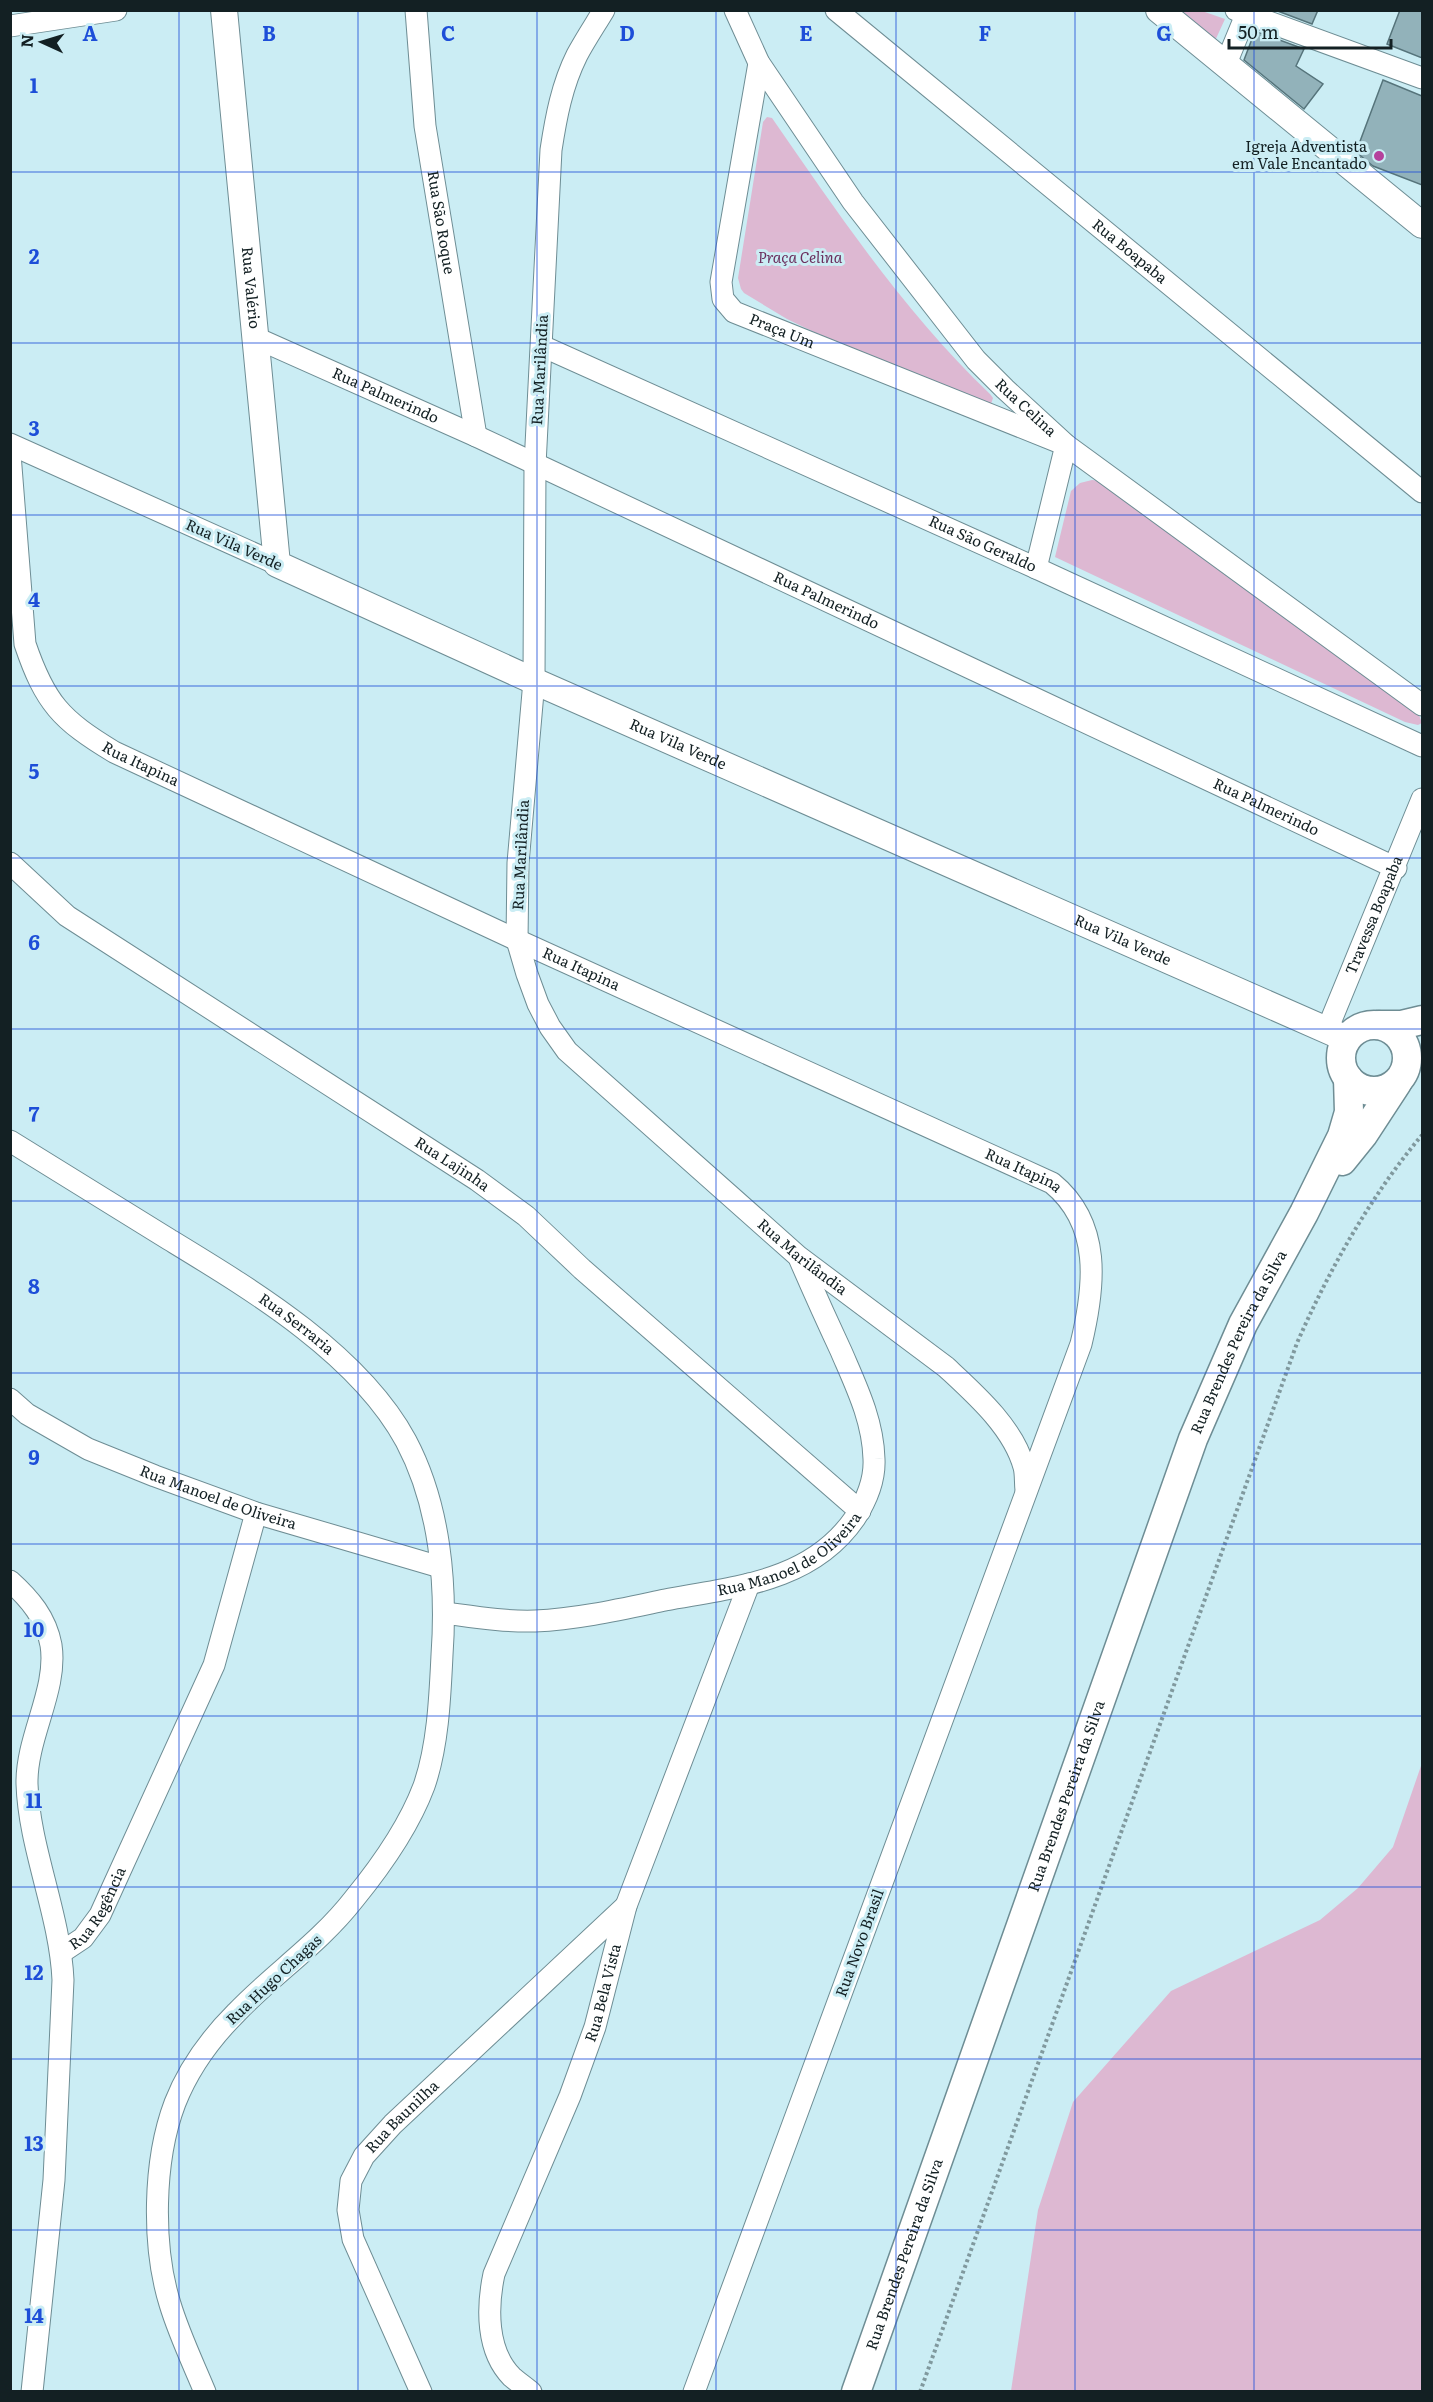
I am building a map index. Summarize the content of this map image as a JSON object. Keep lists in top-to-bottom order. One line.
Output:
{"streets":{"main road":["Rua Brendes Pereira da Silva"],"street":["Rua São Roque","Rua Boapaba","Rua Valério","Praça Um","Rua Marilândia","Rua Palmerindo","Rua Celina","Rua São Geraldo","Rua Vila Verde","Rua Itapina","Travessa Boapaba","Rua Lajinha","Rua Serraria","Rua Manoel de Oliveira","Rua Regência","Rua Novo Brasil","Rua Hugo Chagas","Rua Bela Vista","Rua Baunilha"]},"crossings":[["Rua São Roque","Rua Palmerindo"],["Rua Valério","Rua Palmerindo"],["Rua Valério","Rua Vila Verde"],["Praça Um","Rua Celina"],["Rua Marilândia","Rua Palmerindo"],["Rua Marilândia","Rua São Geraldo"],["Rua Marilândia","Rua Vila Verde"],["Rua Marilândia","Rua Itapina"],["Rua Marilândia","Rua Manoel de Oliveira"],["Rua Marilândia","Rua Novo Brasil"],["Rua Palmerindo","Travessa Boapaba"],["Rua Vila Verde","Travessa Boapaba"],["Rua Vila Verde","Rua Brendes Pereira da Silva"],["Rua Itapina","Rua Novo Brasil"],["Travessa Boapaba","Rua Brendes Pereira da Silva"],["Rua Lajinha","Rua Manoel de Oliveira"],["Rua Serraria","Rua Manoel de Oliveira"],["Rua Serraria","Rua Hugo Chagas"],["Rua Manoel de Oliveira","Rua Regência"],["Rua Manoel de Oliveira","Rua Hugo Chagas"],["Rua Manoel de Oliveira","Rua Bela Vista"],["Rua Bela Vista","Rua Baunilha"]],"parks":["Praça Celina"],"places":["Igreja Adventista em Vale Encantado"],"scale_bar":"50 m","north":"left","grid":{"columns":["A","B","C","D","E","F","G"],"rows":["1","2","3","4","5","6","7","8","9","10","11","12","13","14"]}}
